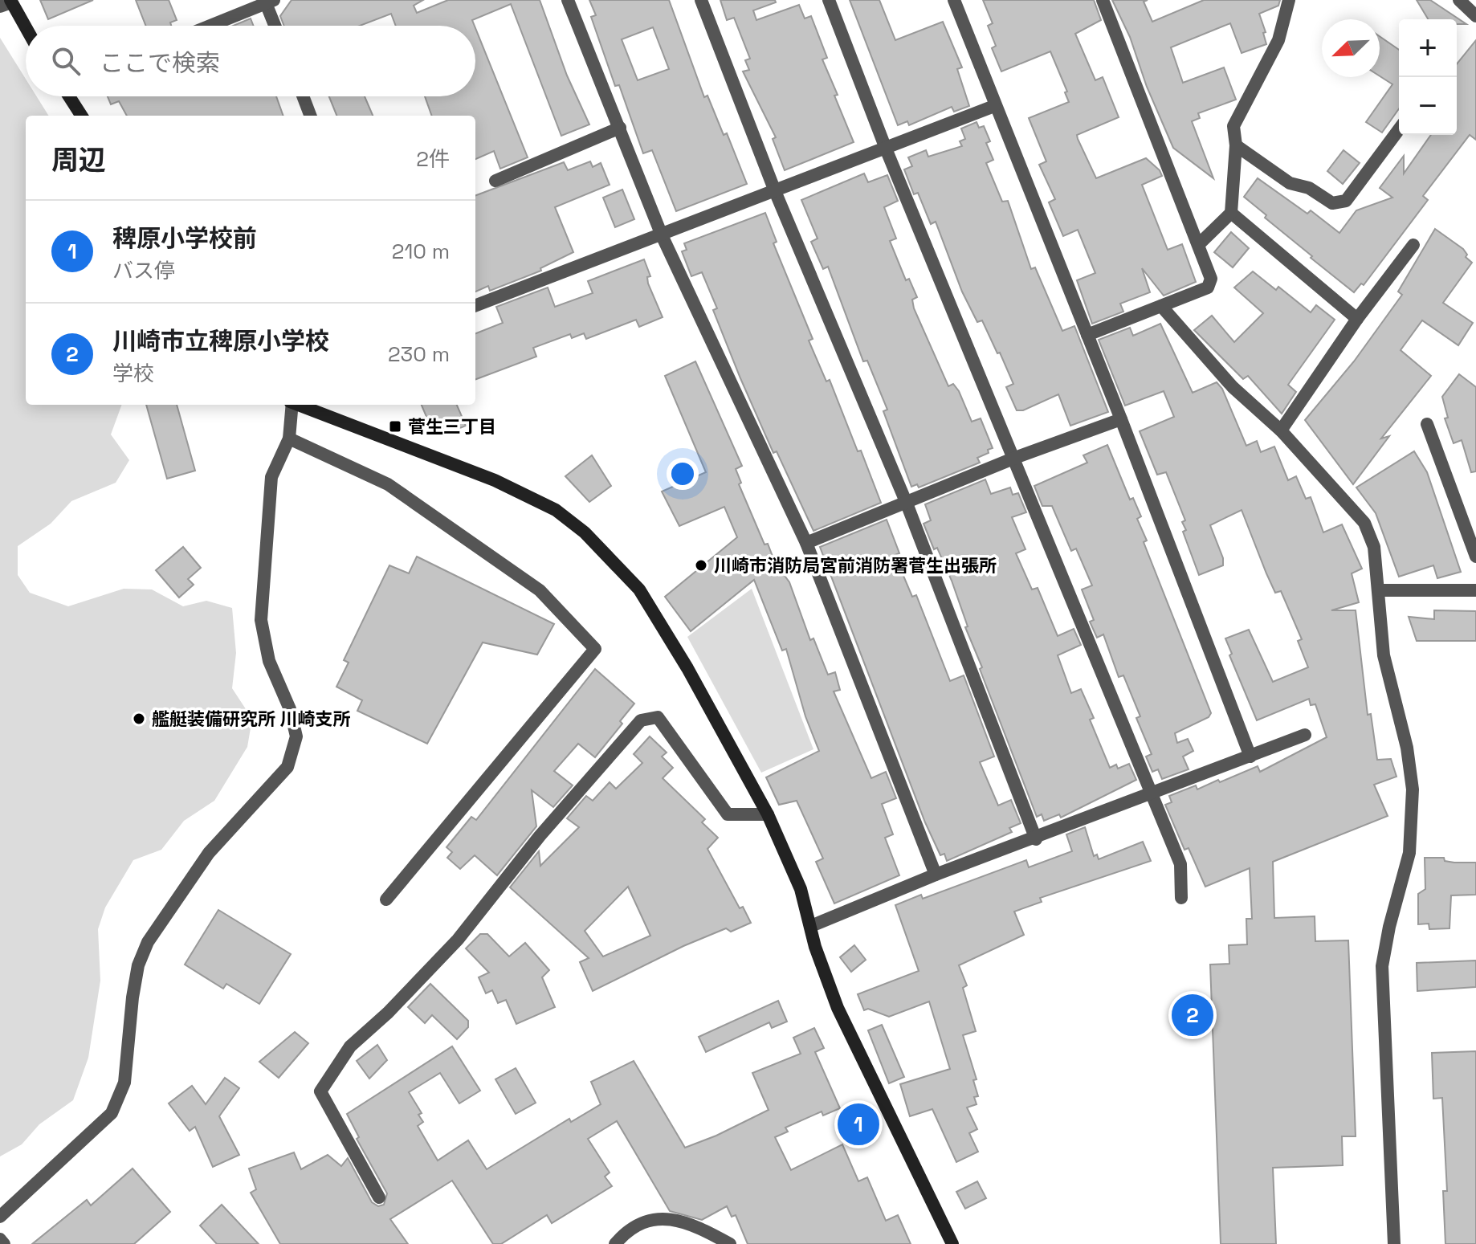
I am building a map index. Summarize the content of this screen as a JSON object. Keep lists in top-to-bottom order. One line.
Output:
{"places":{"transit":["菅生三丁目"],"other":["川崎市消防局宮前消防署菅生出張所","艦艇装備研究所 川崎支所"]},"north":"bottom left","page":{"map_buttons":["+","−"],"search":"ここで検索","heading":["周辺","2件"],"list":[{"mark":"1","name":"稗原小学校前","note":"バス停","value":"210 m"},{"mark":"2","name":"川崎市立稗原小学校","note":"学校","value":"230 m"}],"pins":["2","1"]}}
